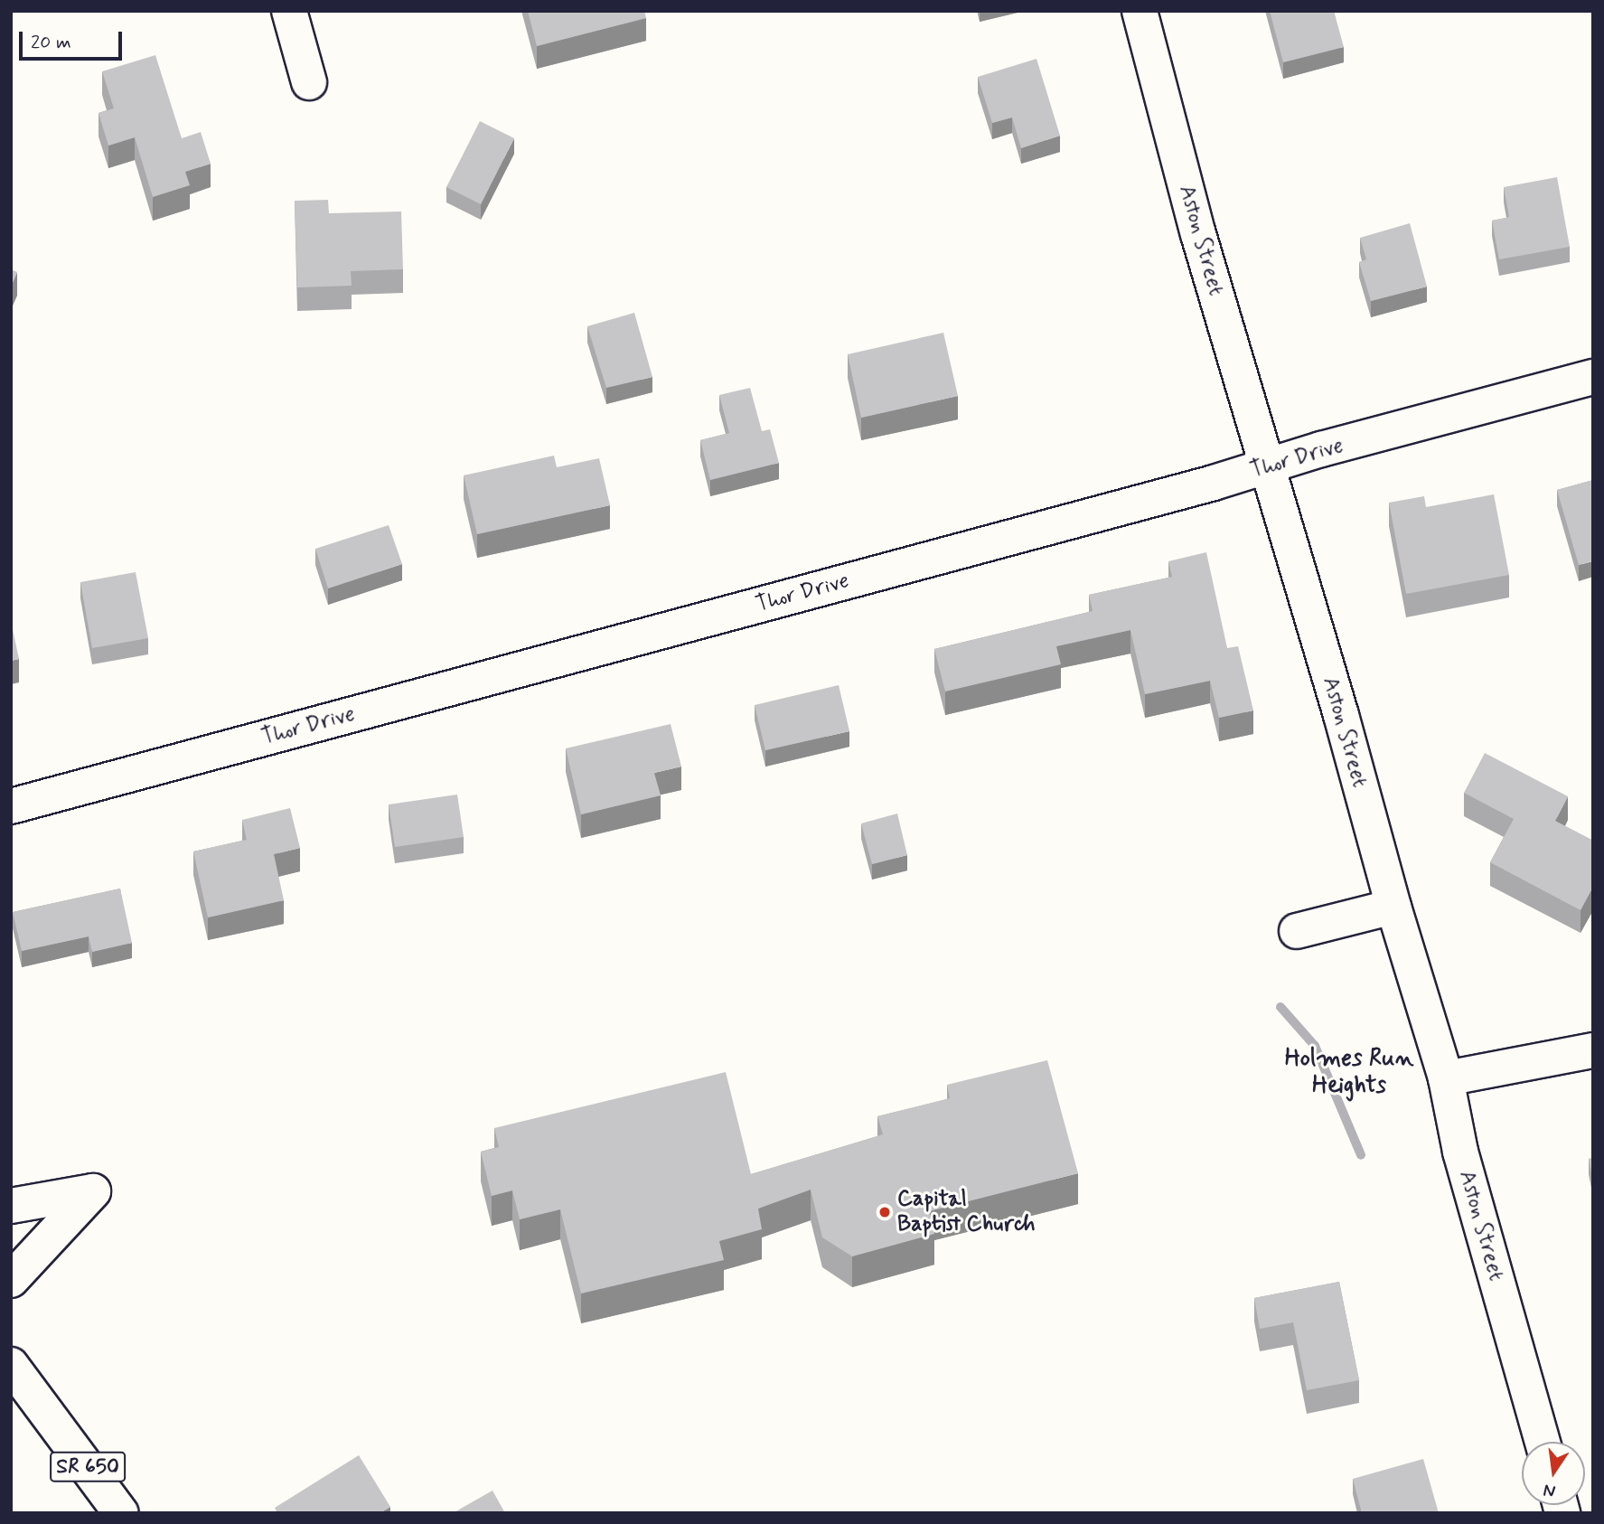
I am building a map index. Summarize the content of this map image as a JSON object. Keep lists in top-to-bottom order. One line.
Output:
{"streets":{"street":["Aston Street","Thor Drive","SR 650"]},"crossings":[["Aston Street","Thor Drive"]],"districts":["Holmes Run Heights"],"places":["Capital Baptist Church"],"scale_bar":"20 m","north":"bottom"}
